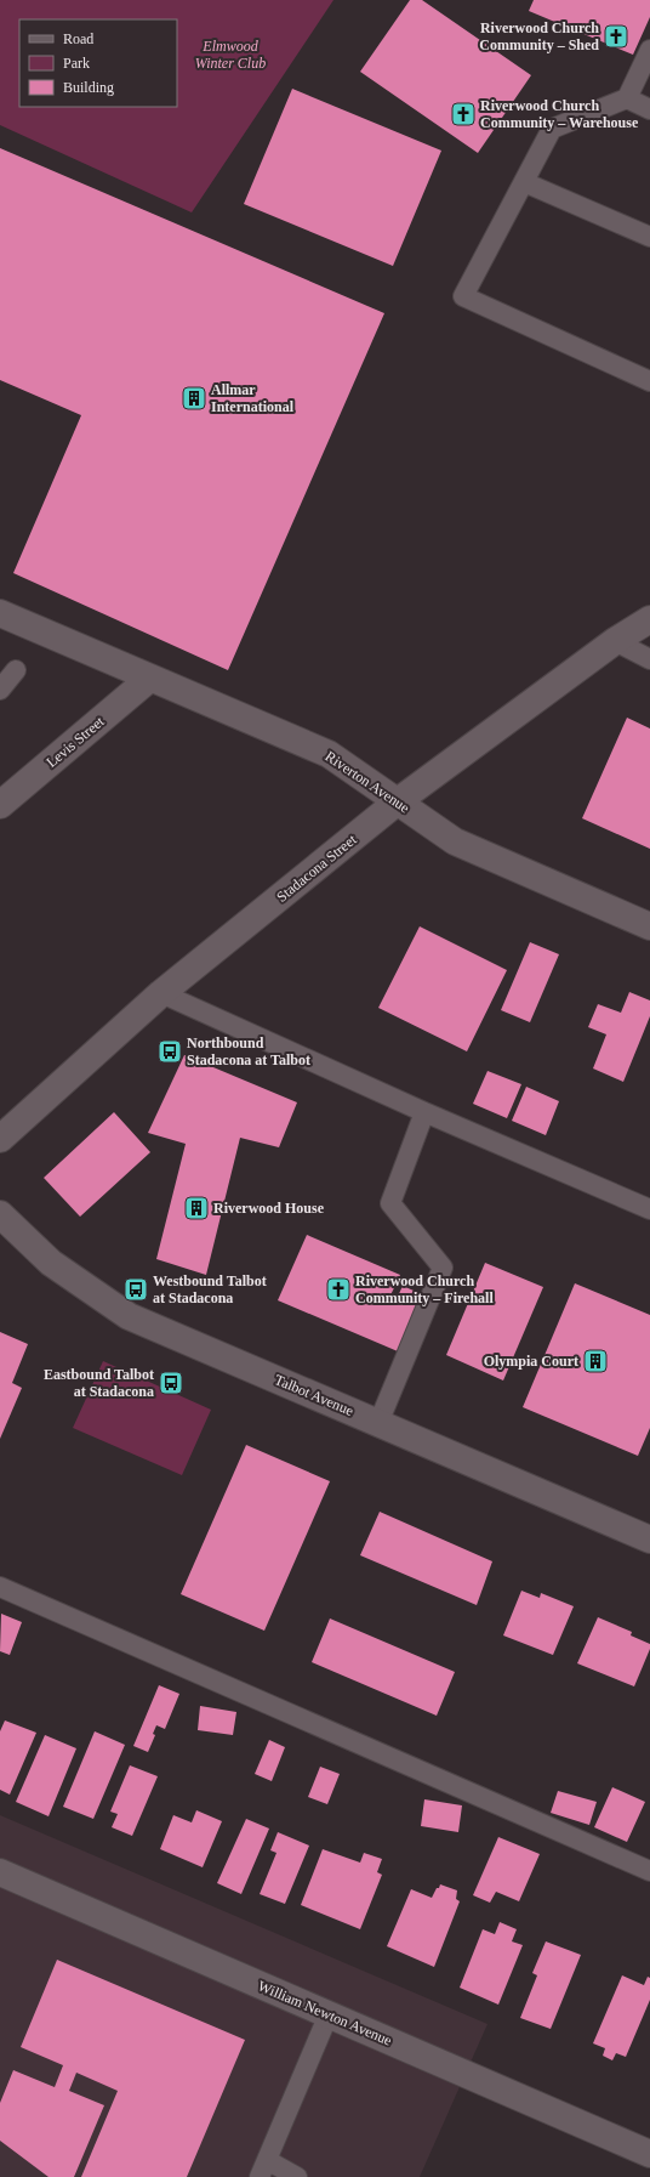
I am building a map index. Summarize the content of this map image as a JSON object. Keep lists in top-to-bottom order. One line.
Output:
{"streets":{"street":["Levis Street","Riverton Avenue","Stadacona Street","Talbot Avenue","William Newton Avenue"]},"crossings":[["Levis Street","Riverton Avenue"],["Riverton Avenue","Stadacona Street"]],"parks":["Elmwood Winter Club"],"places":{"church":["Riverwood Church Community – Shed","Riverwood Church Community – Warehouse","Riverwood Church Community – Firehall"],"building":["Allmar International","Riverwood House","Olympia Court"],"bus stop":["Northbound Stadacona at Talbot","Westbound Talbot at Stadacona","Eastbound Talbot at Stadacona"]},"legend":["Road","Park","Building"]}
